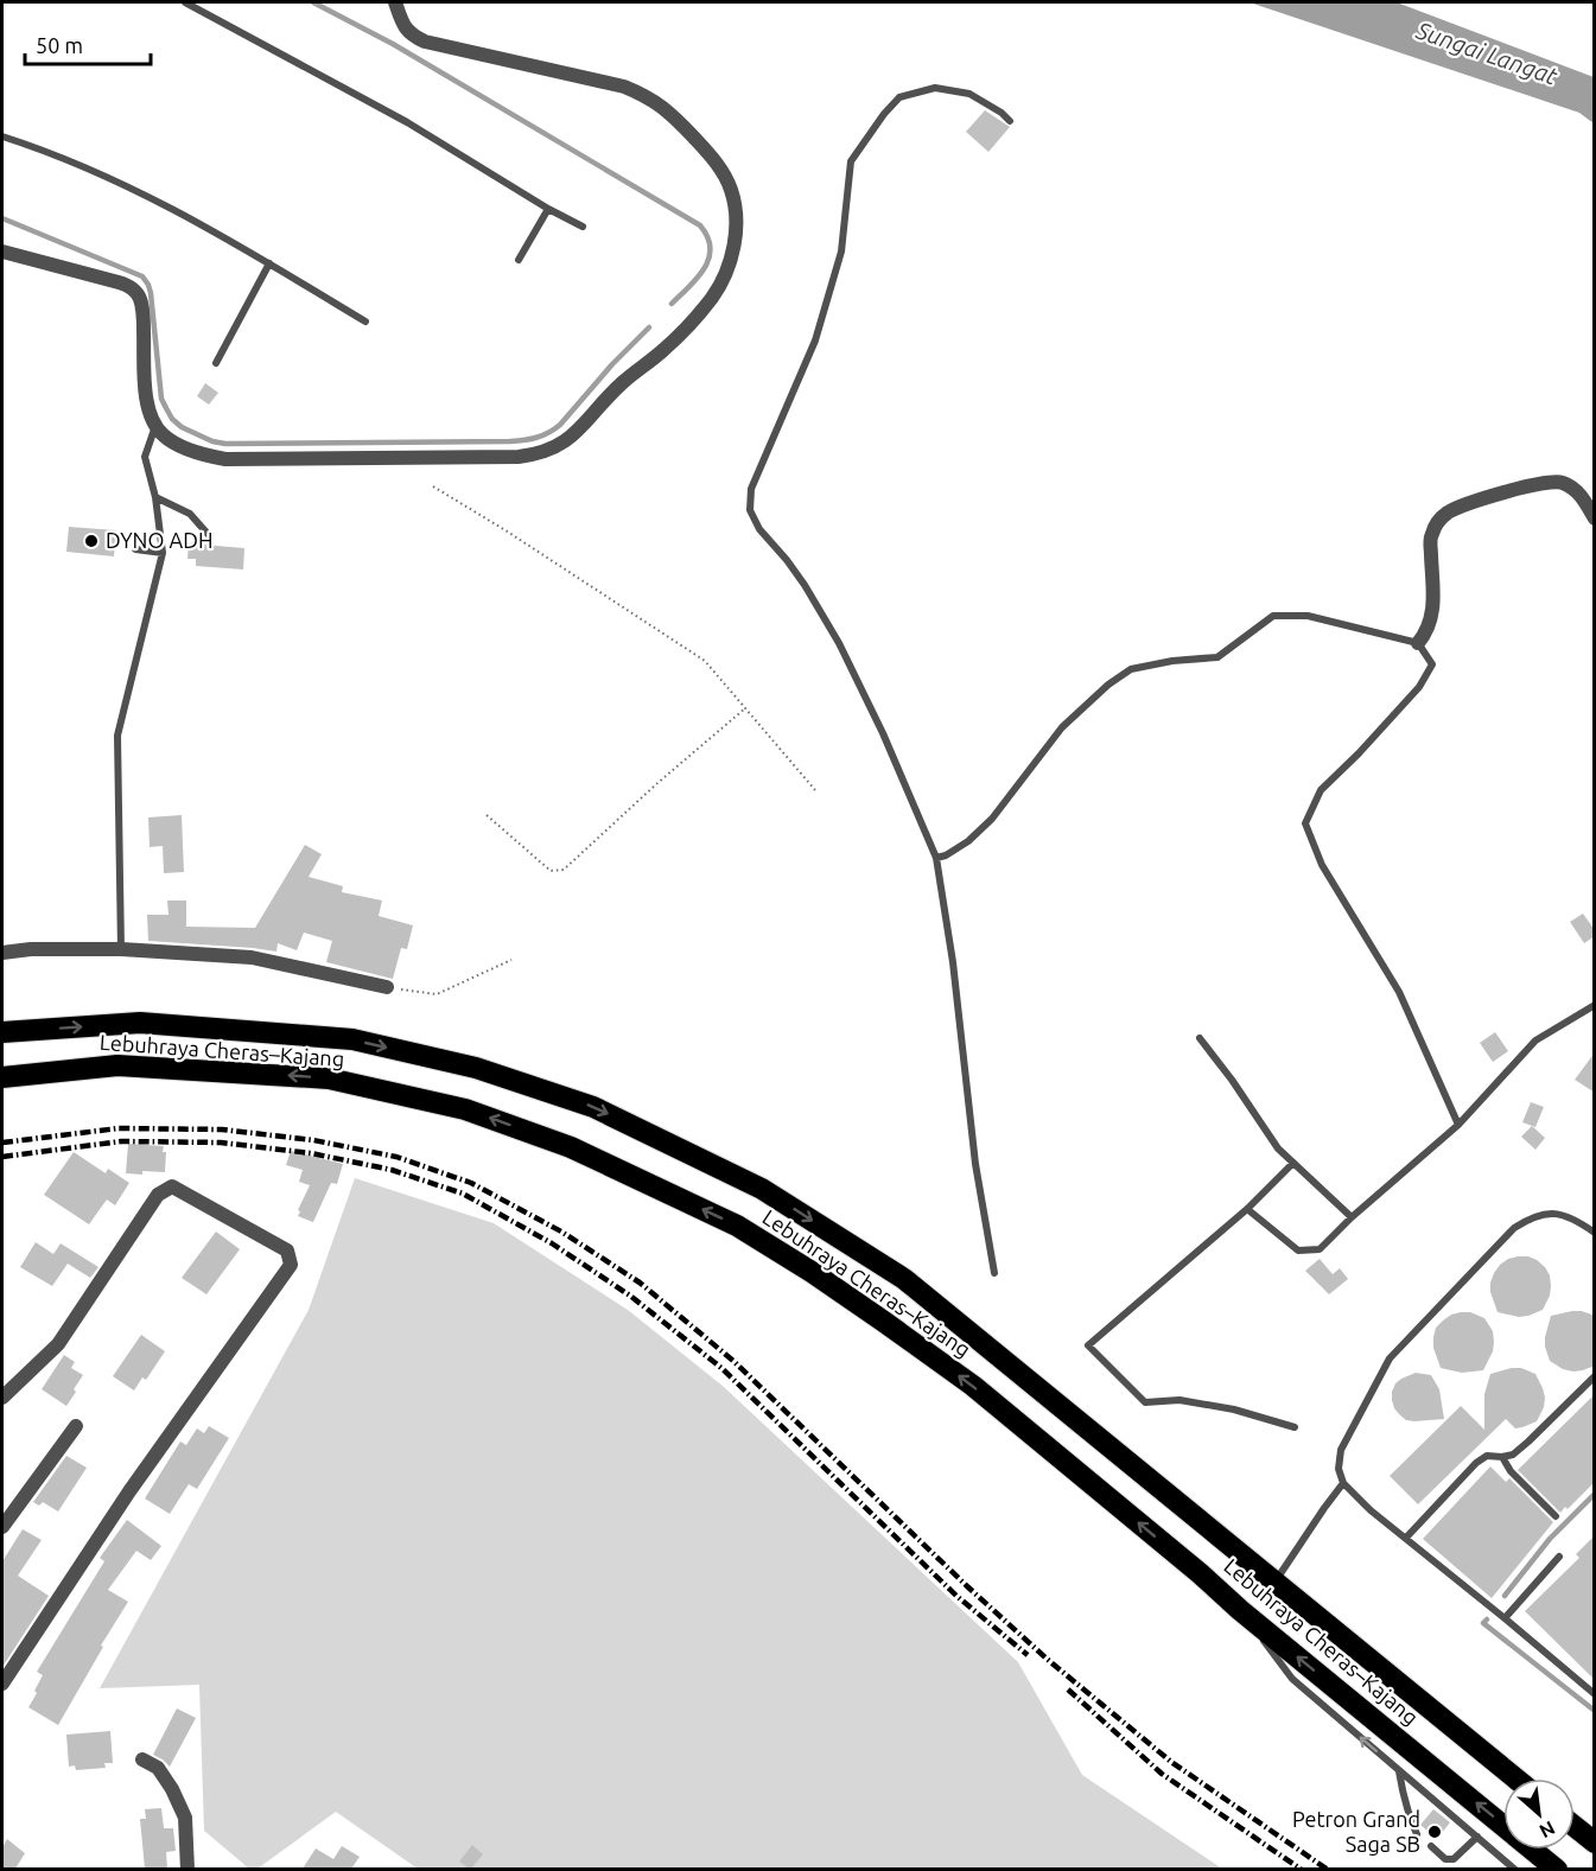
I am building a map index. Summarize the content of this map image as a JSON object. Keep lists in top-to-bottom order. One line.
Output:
{"streets":{"highway":["Lebuhraya Cheras–Kajang"]},"water":["Sungai Langat"],"places":["DYNO ADH","Petron Grand Saga SB"],"scale_bar":"50 m","north":"bottom right"}
